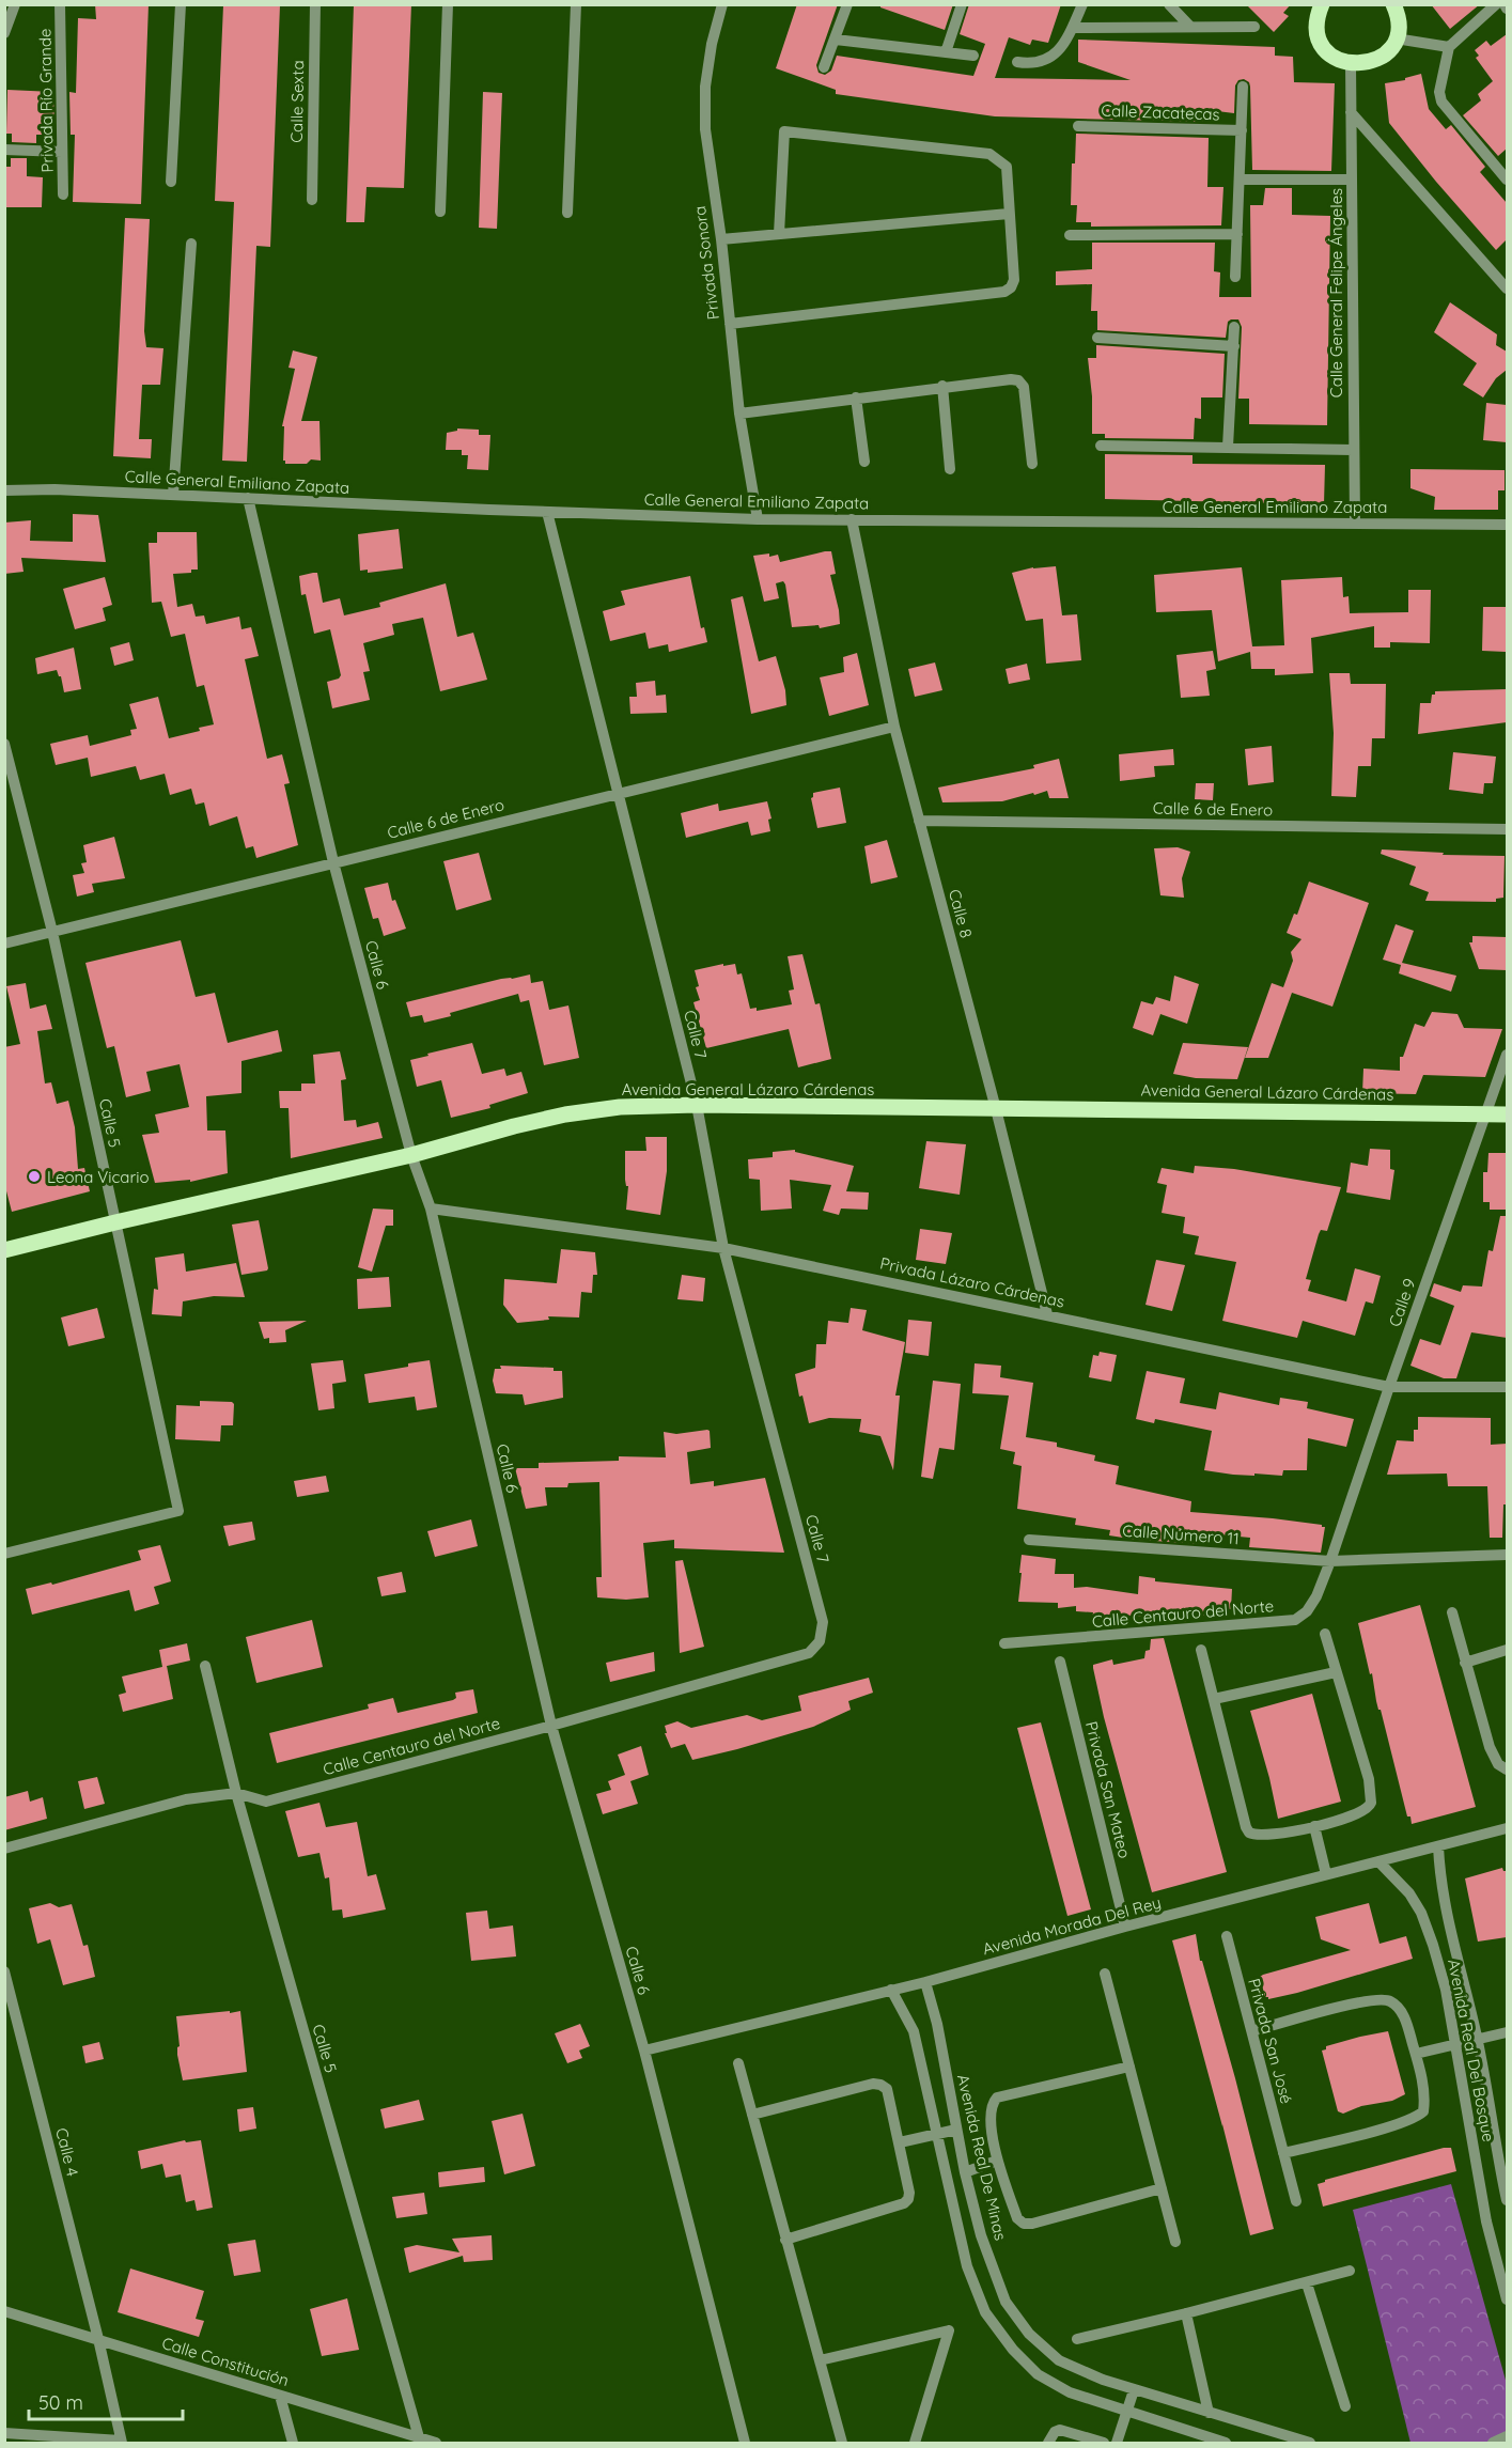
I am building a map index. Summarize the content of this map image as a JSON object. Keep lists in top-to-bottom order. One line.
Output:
{"streets":{"main road":["Avenida General Lázaro Cárdenas"],"street":["Privada Río Grande","Calle Sexta","Calle Zacatecas","Privada Sonora","Calle General Felipe Ángeles","Calle General Emiliano Zapata","Calle 6 de Enero","Calle 8","Calle 6","Calle 7","Calle 5","Privada Lázaro Cárdenas","Calle 9","Calle Número 11","Calle Centauro del Norte","Privada San Mateo","Avenida Morada Del Rey","Privada San José","Avenida Real Del Bosque","Calle 4","Avenida Real De Minas","Calle Constitución"]},"crossings":[["Privada Sonora","Calle General Emiliano Zapata"],["Calle General Felipe Ángeles","Calle General Emiliano Zapata"],["Calle General Emiliano Zapata","Calle 8"],["Calle General Emiliano Zapata","Calle 6"],["Calle General Emiliano Zapata","Calle 7"],["Calle 6 de Enero","Calle 8"],["Calle 6 de Enero","Calle 6"],["Calle 6 de Enero","Calle 7"],["Calle 6 de Enero","Calle 5"],["Calle 8","Avenida General Lázaro Cárdenas"],["Calle 8","Privada Lázaro Cárdenas"],["Calle 6","Avenida General Lázaro Cárdenas"],["Calle 6","Privada Lázaro Cárdenas"],["Calle 6","Calle Centauro del Norte"],["Calle 6","Avenida Morada Del Rey"],["Calle 7","Avenida General Lázaro Cárdenas"],["Calle 7","Privada Lázaro Cárdenas"],["Calle 7","Calle Centauro del Norte"],["Avenida General Lázaro Cárdenas","Calle 5"],["Avenida General Lázaro Cárdenas","Calle 9"],["Calle 5","Calle Centauro del Norte"],["Calle 5","Calle Constitución"],["Privada Lázaro Cárdenas","Calle 9"],["Calle 9","Calle Número 11"],["Calle 9","Calle Centauro del Norte"],["Calle Número 11","Calle Centauro del Norte"],["Privada San Mateo","Avenida Morada Del Rey"],["Avenida Morada Del Rey","Avenida Real Del Bosque"],["Avenida Morada Del Rey","Avenida Real De Minas"],["Calle 4","Calle Constitución"]],"places":["Leona Vicario"],"scale_bar":"50 m"}
